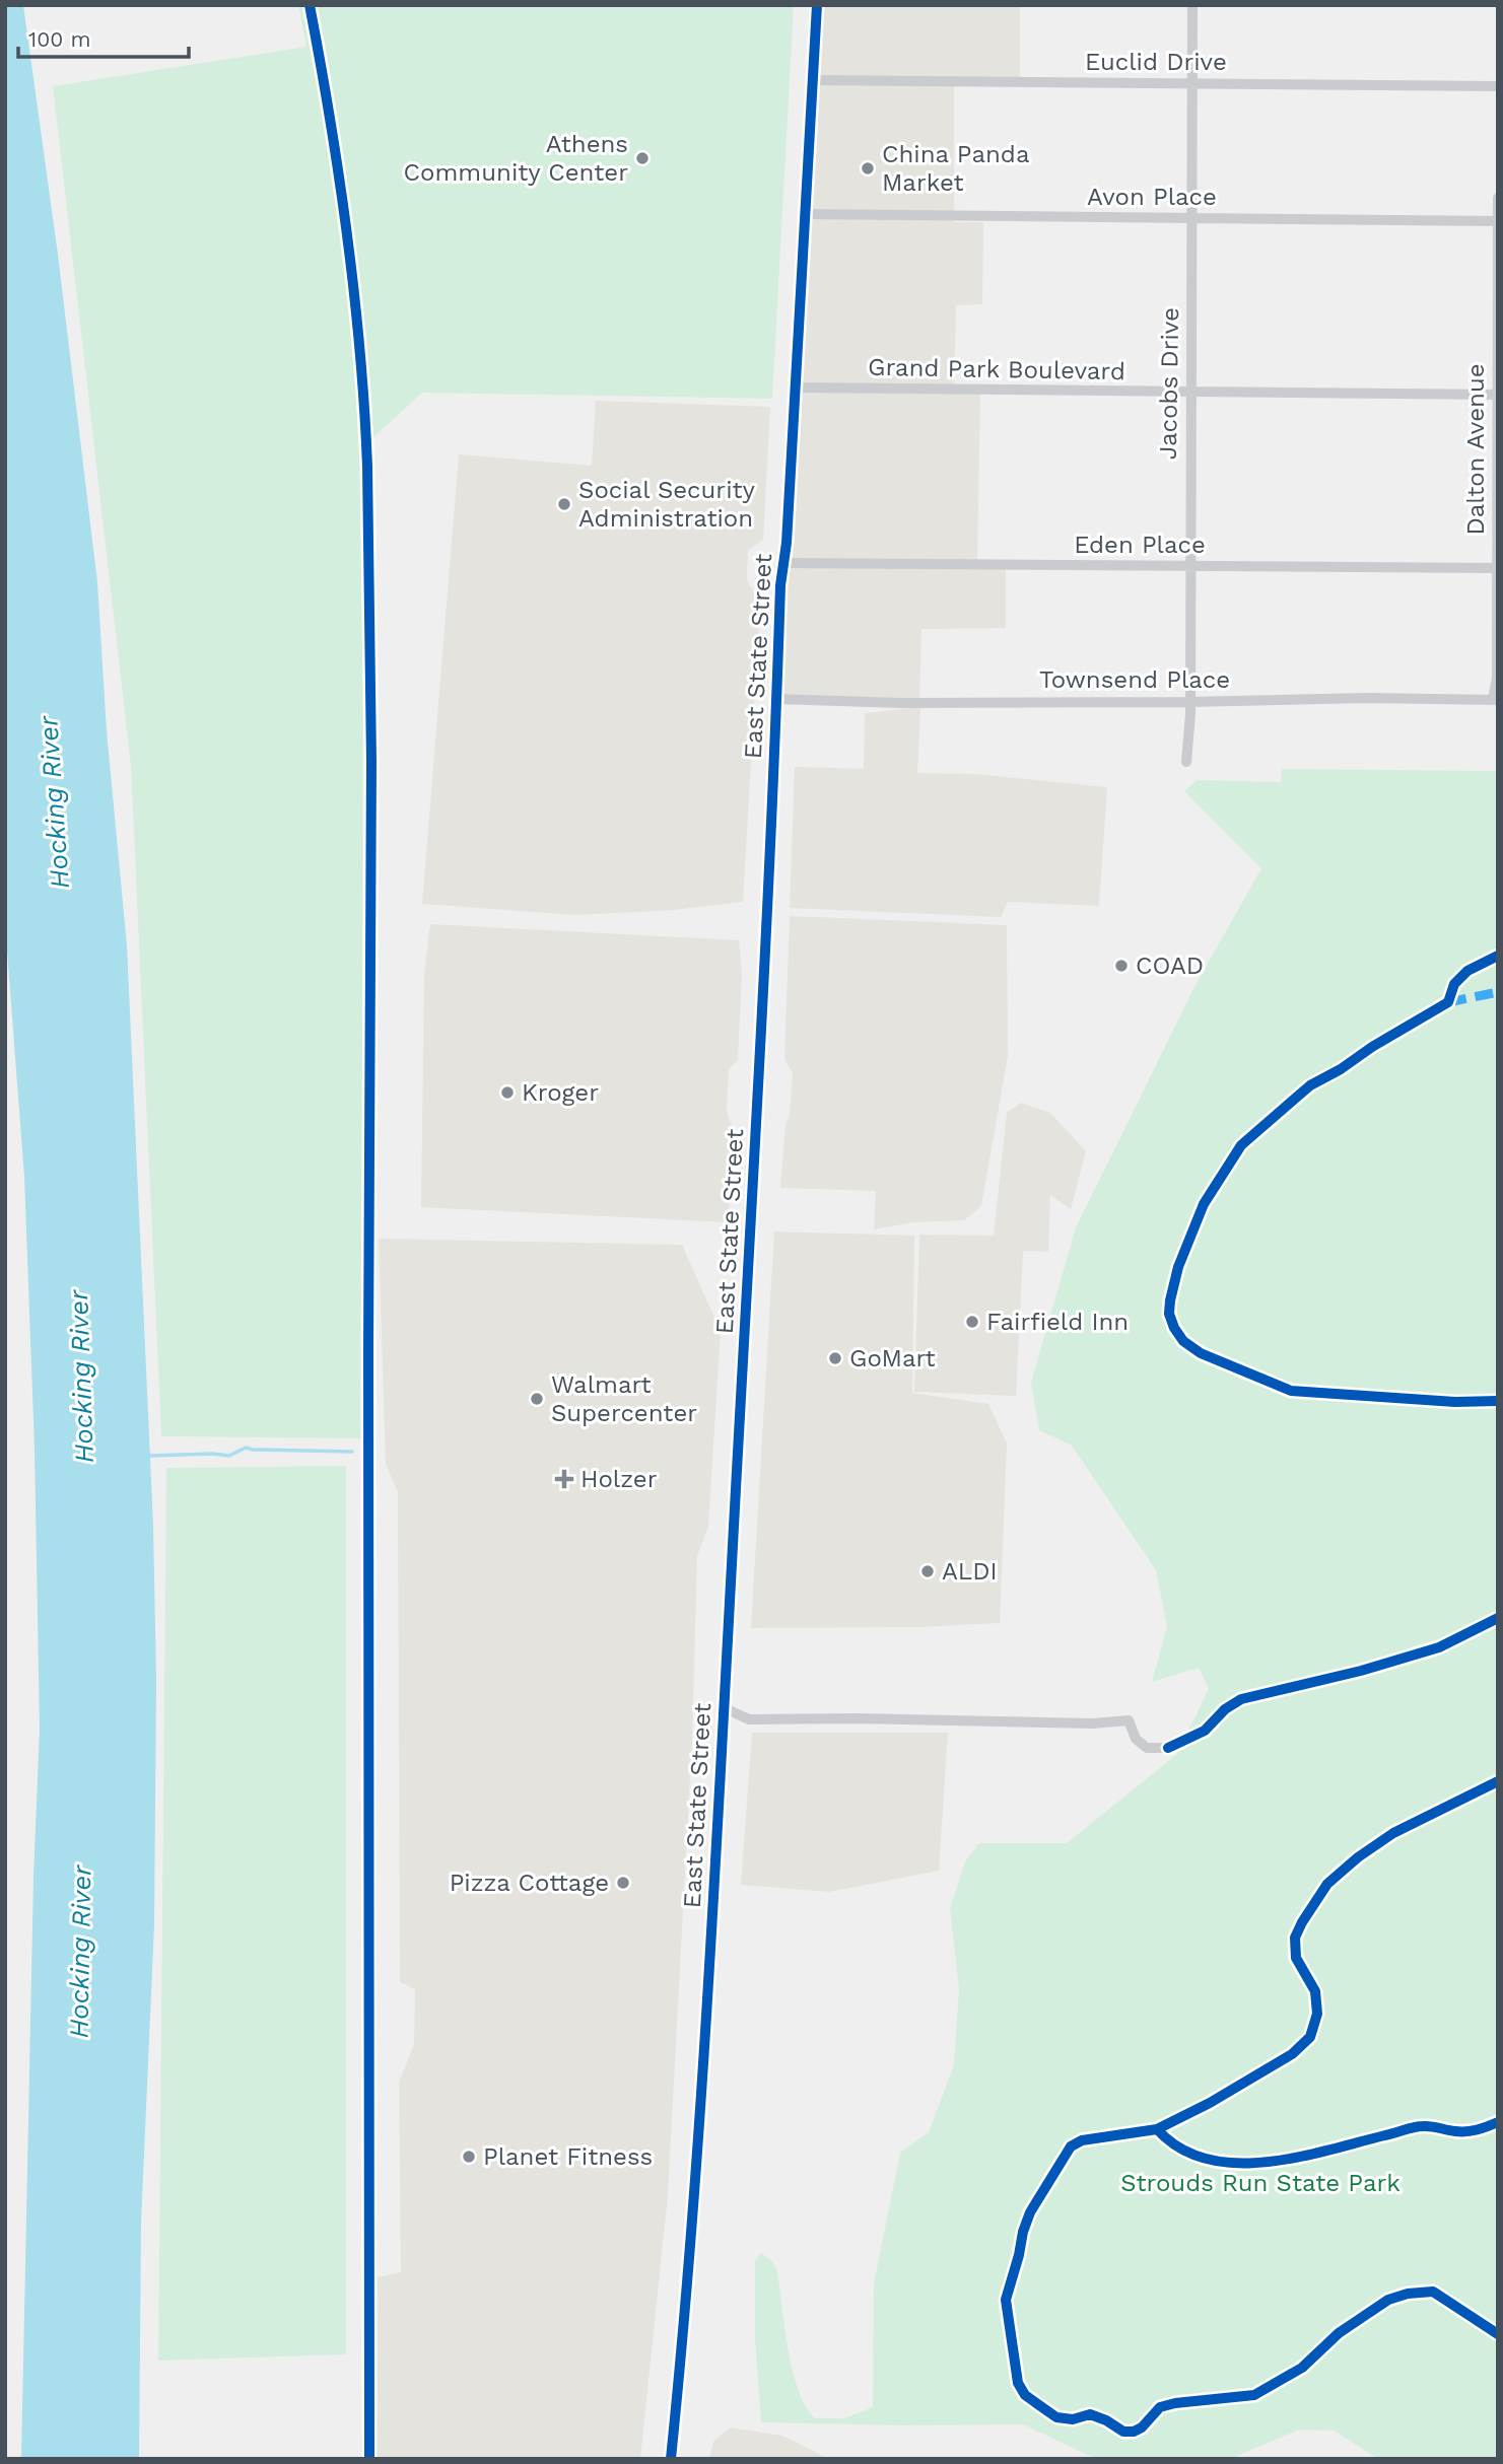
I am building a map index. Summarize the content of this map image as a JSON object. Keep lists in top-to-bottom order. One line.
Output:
{"streets":{"main road":["East State Street"],"street":["Euclid Drive","Avon Place","Grand Park Boulevard","Jacobs Drive","Dalton Avenue","Eden Place","Townsend Place"]},"crossings":[["Euclid Drive","Jacobs Drive"],["Euclid Drive","East State Street"],["Avon Place","Jacobs Drive"],["Avon Place","Dalton Avenue"],["Avon Place","East State Street"],["Grand Park Boulevard","Jacobs Drive"],["Grand Park Boulevard","Dalton Avenue"],["Grand Park Boulevard","East State Street"],["Jacobs Drive","Eden Place"],["Jacobs Drive","Townsend Place"],["Dalton Avenue","Eden Place"],["Dalton Avenue","Townsend Place"],["Eden Place","East State Street"],["East State Street","Townsend Place"]],"water":["Hocking River"],"parks":["Strouds Run State Park"],"places":{"other":["Athens Community Center","China Panda Market","Social Security Administration","COAD","Kroger","Fairfield Inn","GoMart","Walmart Supercenter","ALDI","Pizza Cottage","Planet Fitness"],"health":["Holzer"]},"scale_bar":"100 m"}
